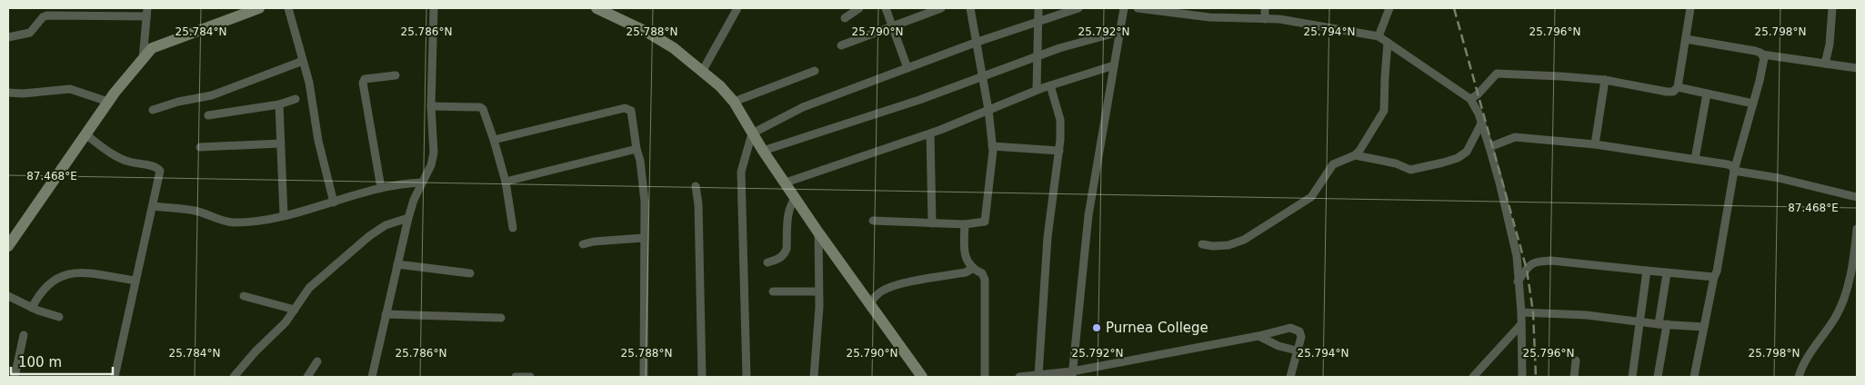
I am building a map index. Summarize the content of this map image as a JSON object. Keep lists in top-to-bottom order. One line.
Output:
{"places":["Purnea College"],"scale_bar":"100 m","coordinates":["25.784°N","25.786°N","25.788°N","25.790°N","25.792°N","25.794°N","25.796°N","25.798°N","87.468°E"]}
